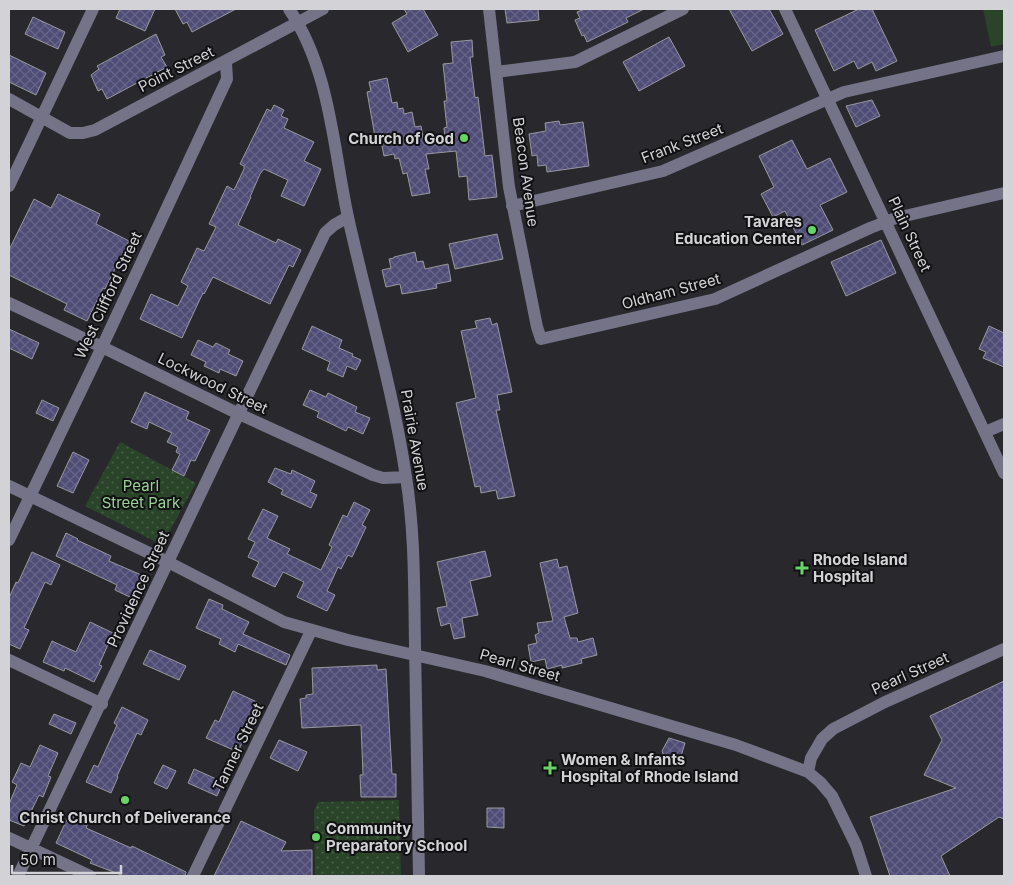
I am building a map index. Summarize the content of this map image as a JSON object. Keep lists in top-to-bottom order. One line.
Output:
{"streets":{"street":["Point Street","Frank Street","Beacon Avenue","Plain Street","Oldham Street","West Clifford Street","Lockwood Street","Prairie Avenue","Providence Street","Pearl Street","Tanner Street"]},"crossings":[["Point Street","West Clifford Street"],["Point Street","Prairie Avenue"],["Frank Street","Beacon Avenue"],["Frank Street","Plain Street"],["Beacon Avenue","Oldham Street"],["Plain Street","Oldham Street"],["West Clifford Street","Lockwood Street"],["West Clifford Street","Pearl Street"],["Lockwood Street","Prairie Avenue"],["Lockwood Street","Providence Street"],["Prairie Avenue","Providence Street"],["Prairie Avenue","Pearl Street"],["Providence Street","Pearl Street"],["Pearl Street","Tanner Street"]],"parks":["Pearl Street Park"],"places":{"other":["Church of God","Tavares Education Center","Christ Church of Deliverance","Community Preparatory School"],"health":["Rhode Island Hospital","Women & Infants Hospital of Rhode Island"]},"scale_bar":"50 m"}
